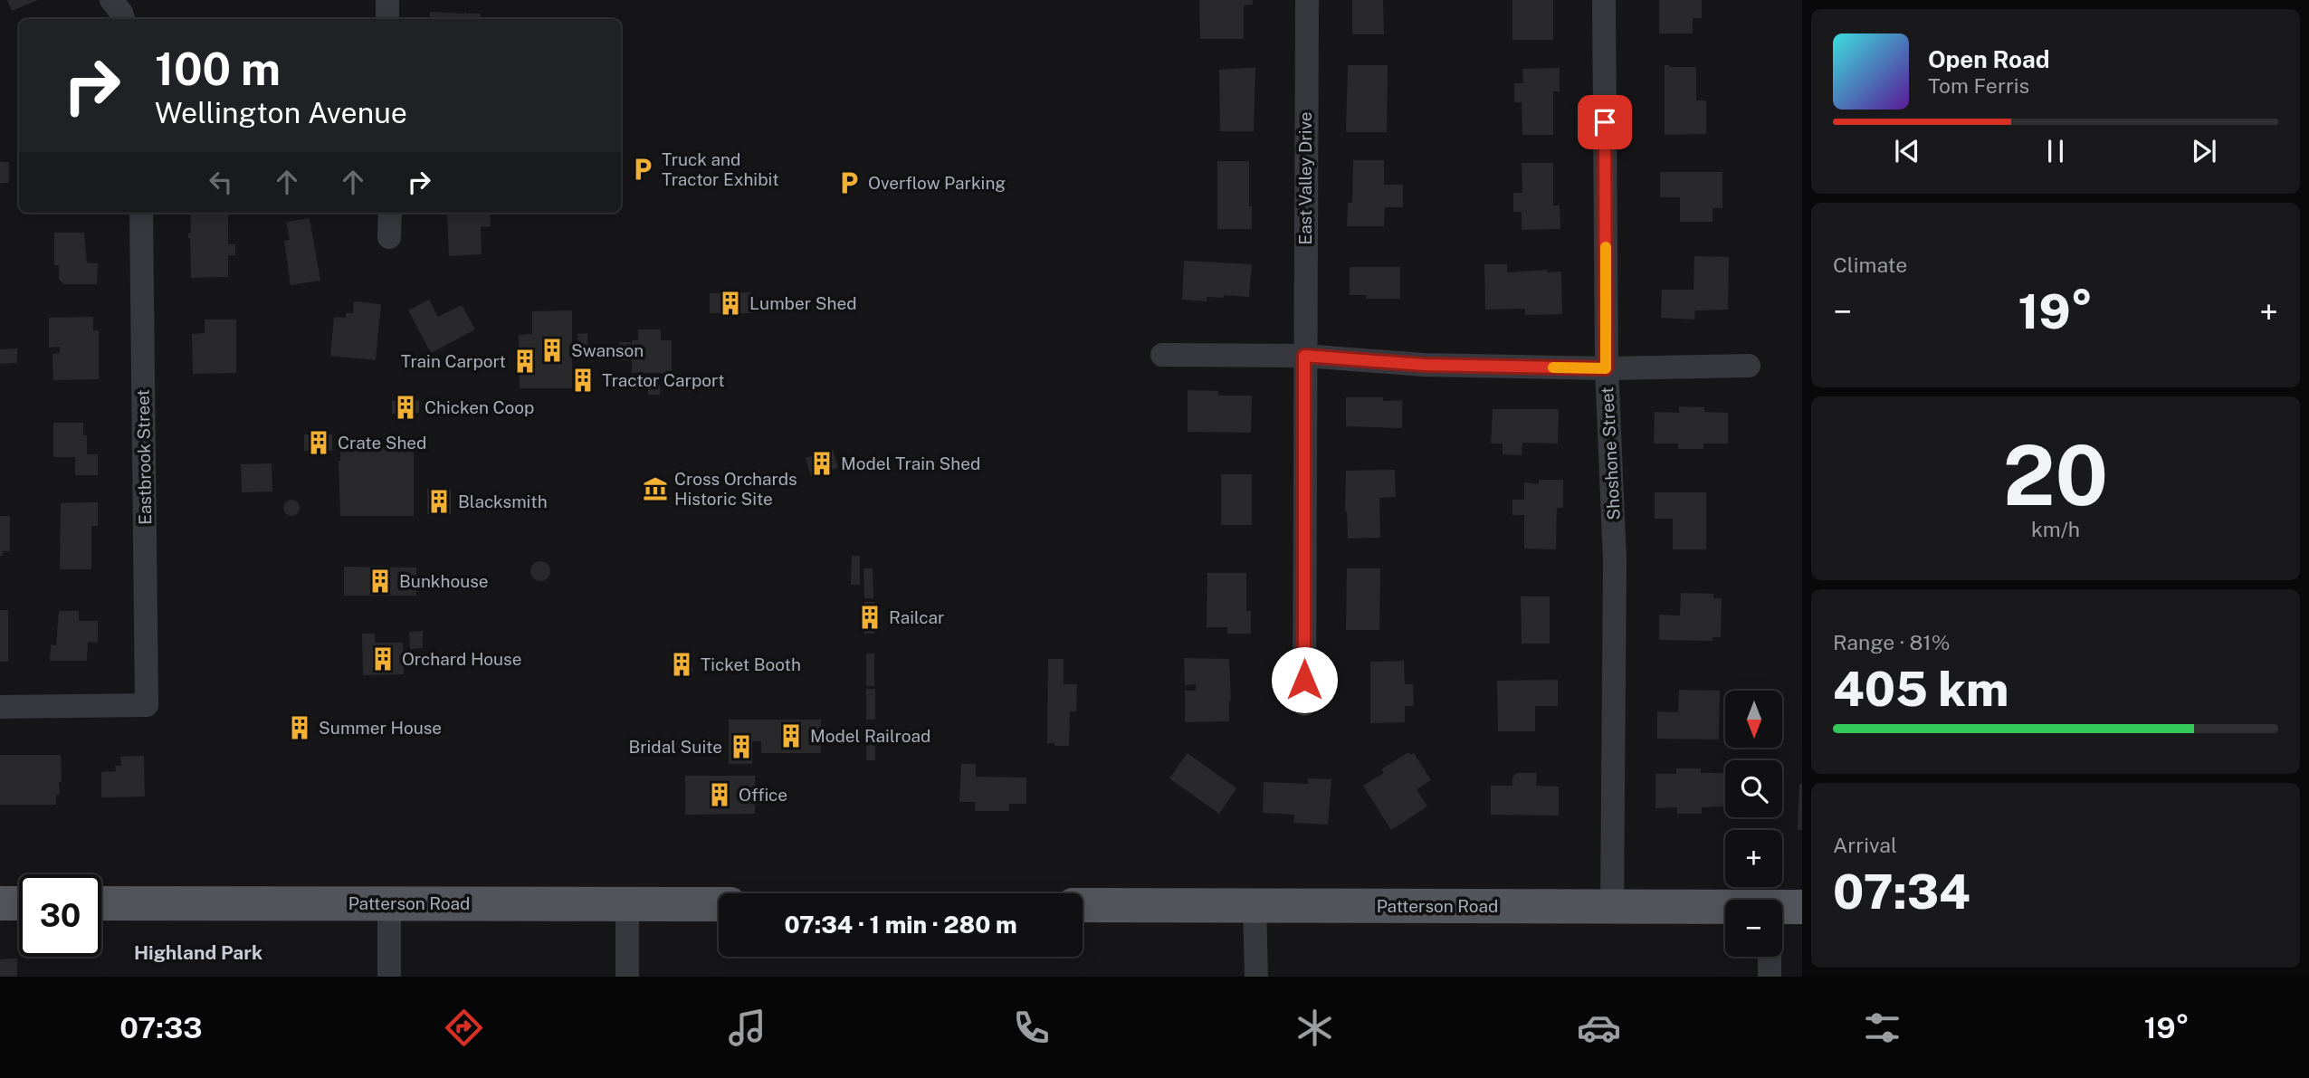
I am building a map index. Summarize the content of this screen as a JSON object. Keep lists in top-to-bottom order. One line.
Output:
{"streets":{"main road":["Patterson Road"],"street":["East Valley Drive","Shoshone Street","Eastbrook Street"]},"crossings":[["Shoshone Street","Patterson Road"]],"districts":["Highland Park"],"places":{"parking":["Truck and Tractor Exhibit","Overflow Parking"],"building":["Lumber Shed","Swanson","Train Carport","Tractor Carport","Chicken Coop","Crate Shed","Model Train Shed","Blacksmith","Bunkhouse","Railcar","Orchard House","Ticket Booth","Summer House","Model Railroad","Bridal Suite","Office"],"museum":["Cross Orchards Historic Site"]},"north":"bottom","page":{"turn":["100 m","Wellington Avenue"],"song":["Open Road","Tom Ferris"],"tile":["Climate",["20","km/h"],["Range · 81%","405 km"],["Arrival","07:34"]],"heat":["−","19°","+"],"map_buttons":["+","−"],"limit":"30","trip":"07:34 · 1 min · 280 m","tabs":["07:33","19°"]}}
